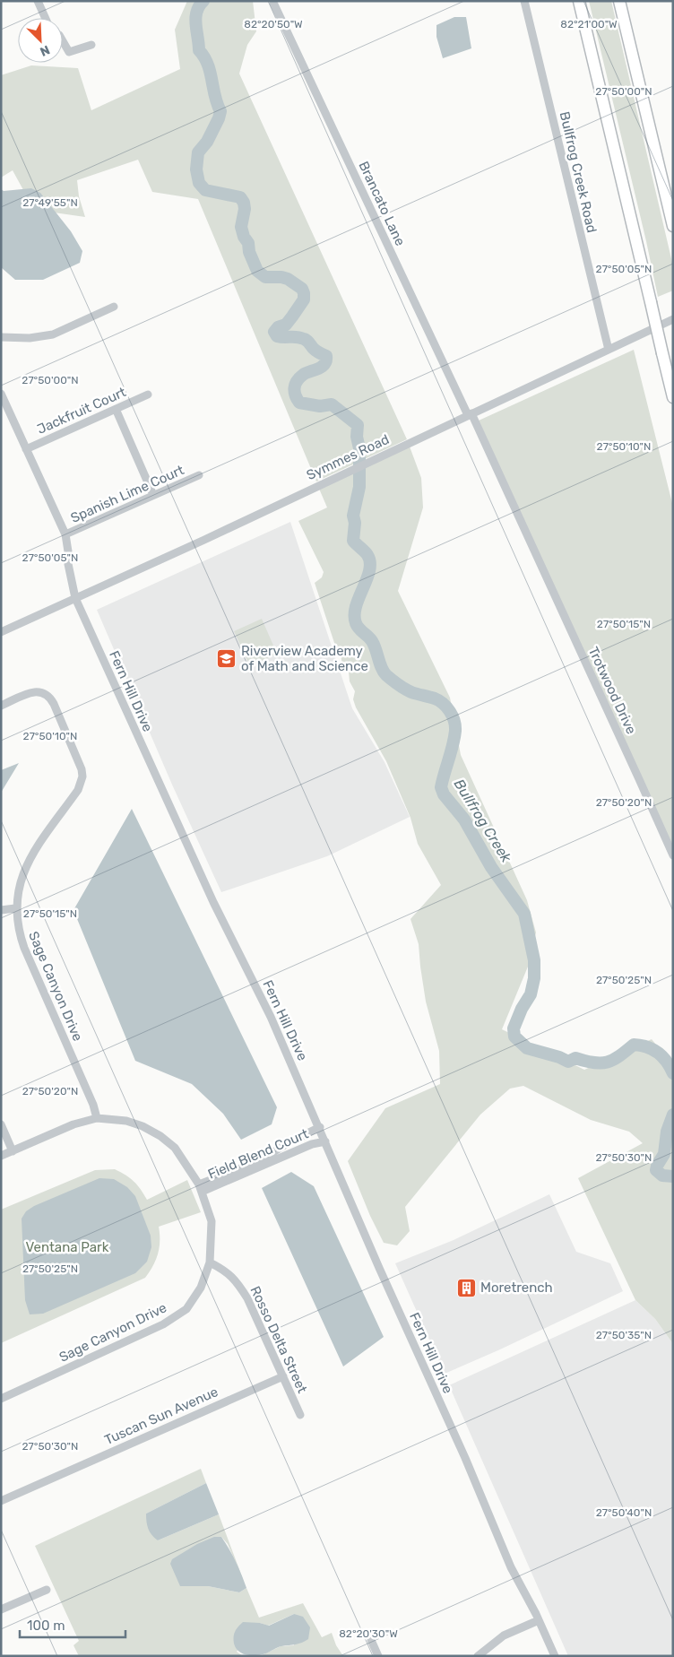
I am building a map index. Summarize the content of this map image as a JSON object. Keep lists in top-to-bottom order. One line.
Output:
{"streets":{"street":["Bullfrog Creek Road","Brancato Lane","Jackfruit Court","Symmes Road","Spanish Lime Court","Trotwood Drive","Fern Hill Drive","Sage Canyon Drive","Field Blend Court","Rosso Delta Street","Tuscan Sun Avenue"]},"crossings":[["Bullfrog Creek Road","Symmes Road"],["Brancato Lane","Symmes Road"],["Brancato Lane","Trotwood Drive"],["Jackfruit Court","Fern Hill Drive"],["Symmes Road","Trotwood Drive"],["Symmes Road","Fern Hill Drive"],["Spanish Lime Court","Fern Hill Drive"],["Fern Hill Drive","Field Blend Court"],["Sage Canyon Drive","Field Blend Court"],["Sage Canyon Drive","Rosso Delta Street"],["Rosso Delta Street","Tuscan Sun Avenue"]],"water":["Bullfrog Creek"],"parks":["Ventana Park"],"places":{"school or university":["Riverview Academy of Math and Science"],"building":["Moretrench"]},"scale_bar":"100 m","north":"bottom right","coordinates":["82°20'50\"W","82°21'00\"W","27°50'00\"N","27°49'55\"N","27°50'05\"N","27°50'10\"N","27°50'15\"N","27°50'20\"N","27°50'25\"N","27°50'30\"N","27°50'35\"N","27°50'40\"N","82°20'30\"W"]}
